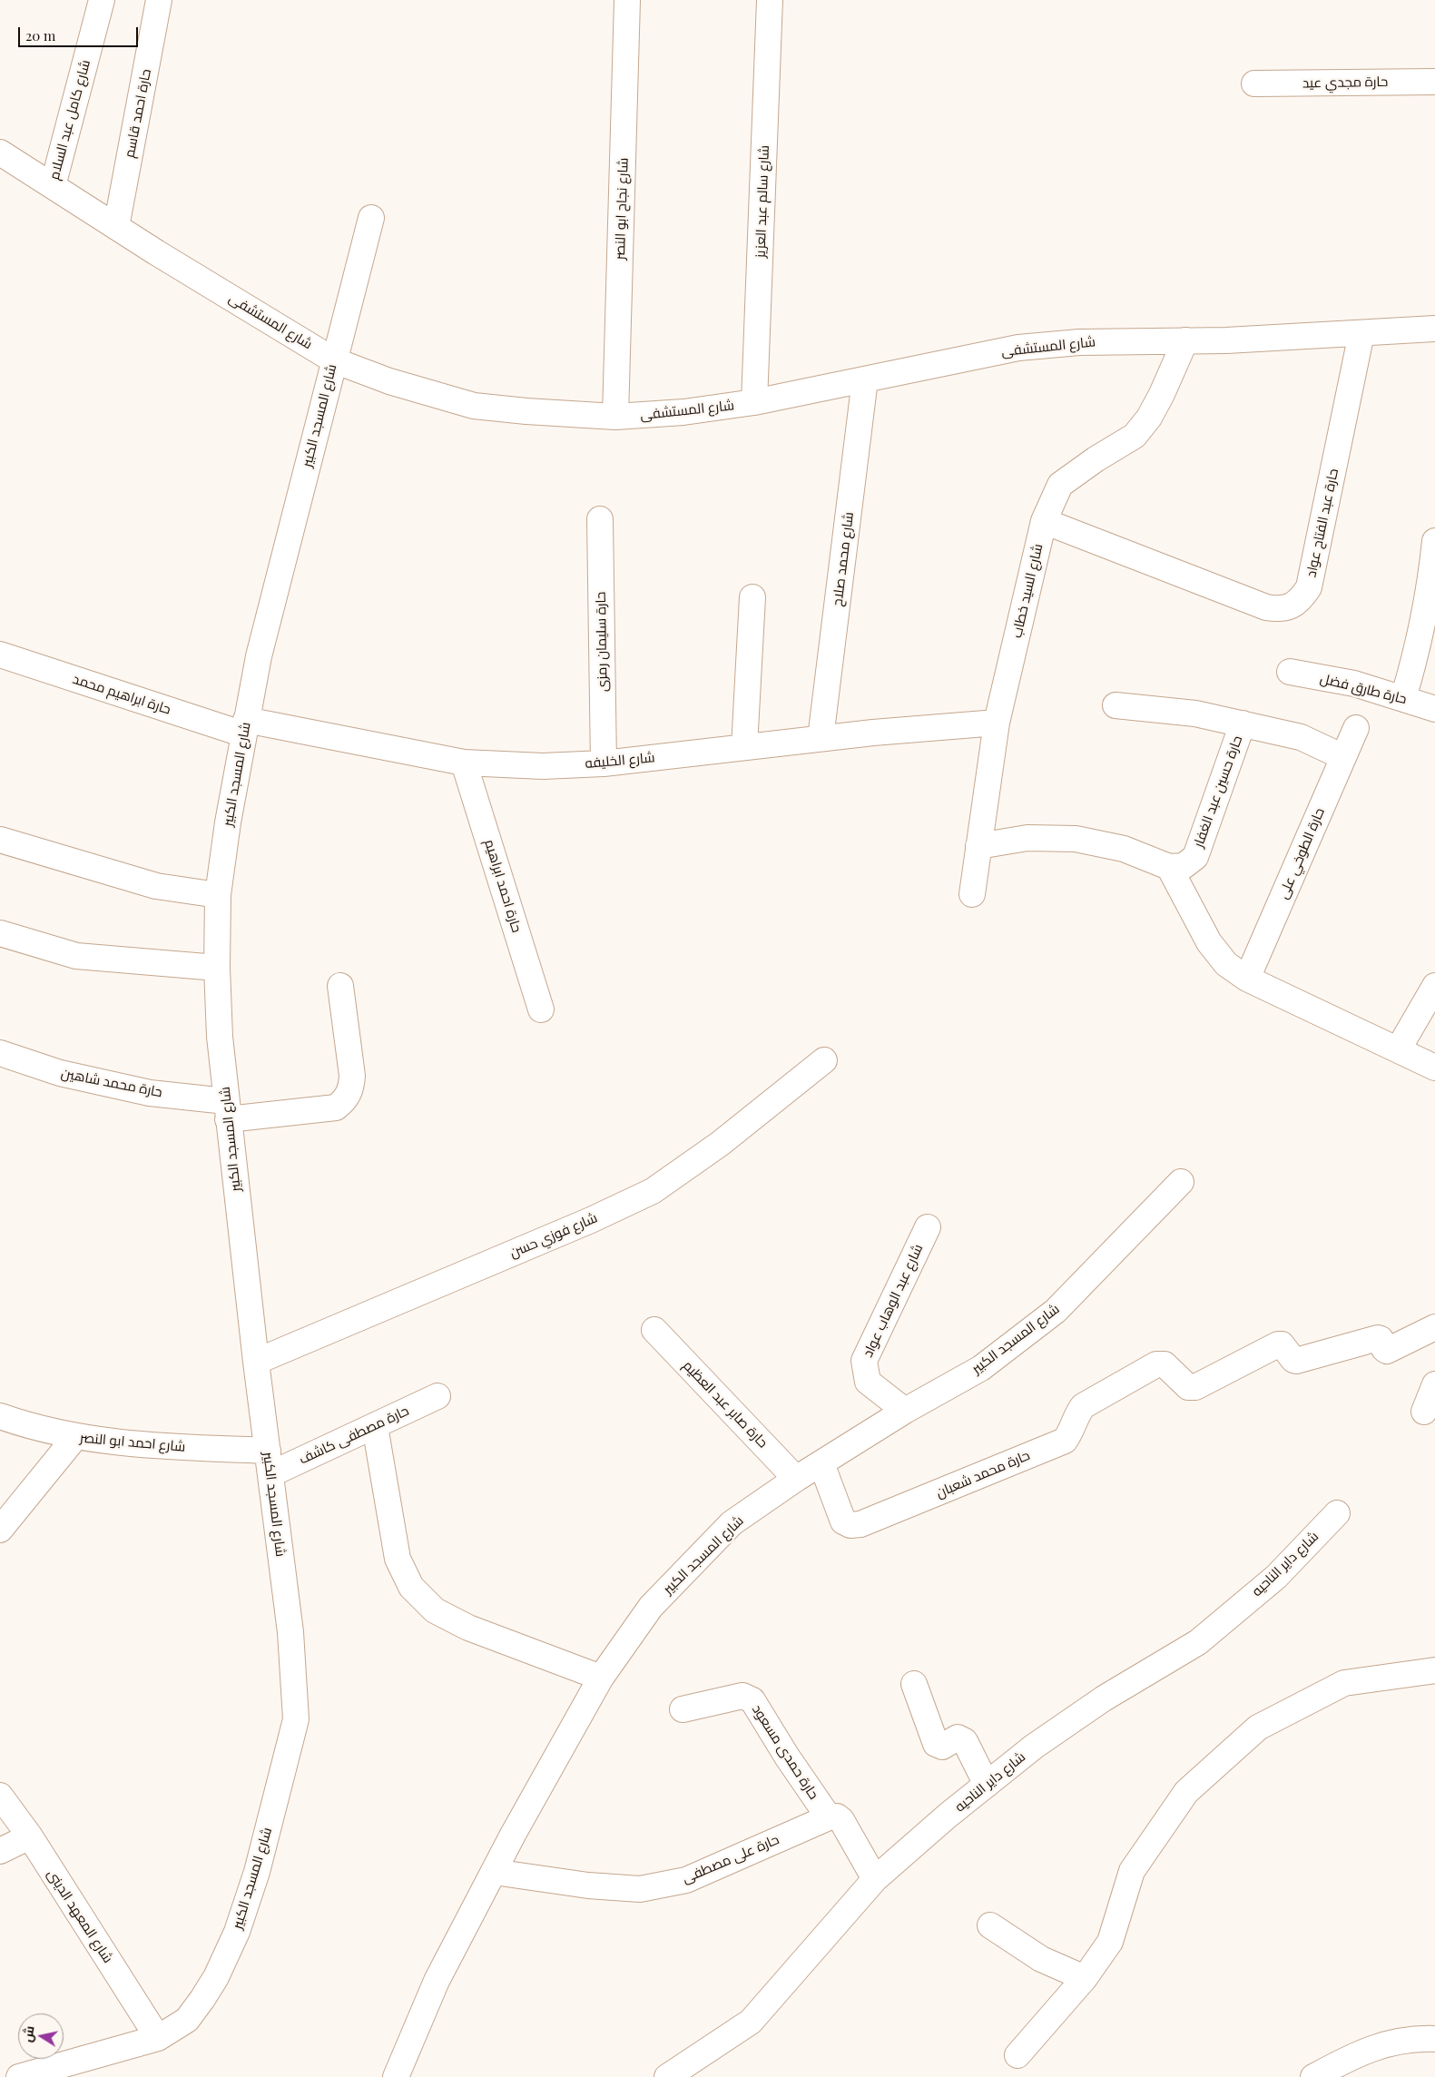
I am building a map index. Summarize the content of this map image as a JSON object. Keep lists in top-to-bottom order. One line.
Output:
{"streets":{"street":["حارة مجدي عيد","حارة احمد قاسم","شارع كامل عبد السلام","شارع سالم عبد العزيز","شارع نجاح ابو النصر","شارع المستشفى","شارع المسجد الكبير","حارة عبد الفتاح عواد","شارع محمد صلاح","شارع السيد خطاب","حارة سليمان رمزى","حارة طارق فضل","حارة ابراهيم محمد","شارع الخليفه","حارة حسين عبد الغفار","حارة الطوخي على","حارة احمد ابراهيم","حارة محمد شاهين","شارع فوزي حسن","شارع عبد الوهاب عواد","حارة صابر عبد العظيم","حارة مصطفى كاشف","شارع احمد ابو النصر","حارة محمد شعبان","شارع داير الناحيه","حارة حمدى مسعود","حارة على مصطفى","شارع المعهد الدينى"]},"crossings":[["حارة احمد قاسم","شارع المستشفى"],["شارع كامل عبد السلام","شارع المستشفى"],["شارع سالم عبد العزيز","شارع المستشفى"],["شارع نجاح ابو النصر","شارع المستشفى"],["شارع المستشفى","شارع المسجد الكبير"],["شارع المستشفى","حارة عبد الفتاح عواد"],["شارع المستشفى","شارع محمد صلاح"],["شارع المستشفى","شارع السيد خطاب"],["شارع المسجد الكبير","حارة ابراهيم محمد"],["شارع المسجد الكبير","شارع الخليفه"],["شارع المسجد الكبير","حارة محمد شاهين"],["شارع المسجد الكبير","شارع فوزي حسن"],["شارع المسجد الكبير","شارع عبد الوهاب عواد"],["شارع المسجد الكبير","حارة صابر عبد العظيم"],["شارع المسجد الكبير","حارة مصطفى كاشف"],["شارع المسجد الكبير","شارع احمد ابو النصر"],["شارع المسجد الكبير","حارة محمد شعبان"],["شارع المسجد الكبير","حارة على مصطفى"],["شارع المسجد الكبير","شارع المعهد الدينى"],["حارة عبد الفتاح عواد","شارع السيد خطاب"],["شارع محمد صلاح","شارع الخليفه"],["شارع السيد خطاب","شارع الخليفه"],["حارة سليمان رمزى","شارع الخليفه"],["حارة ابراهيم محمد","شارع الخليفه"],["شارع الخليفه","حارة احمد ابراهيم"],["حارة مصطفى كاشف","شارع احمد ابو النصر"],["حارة حمدى مسعود","حارة على مصطفى"]],"scale_bar":"20 m","north":"left"}
